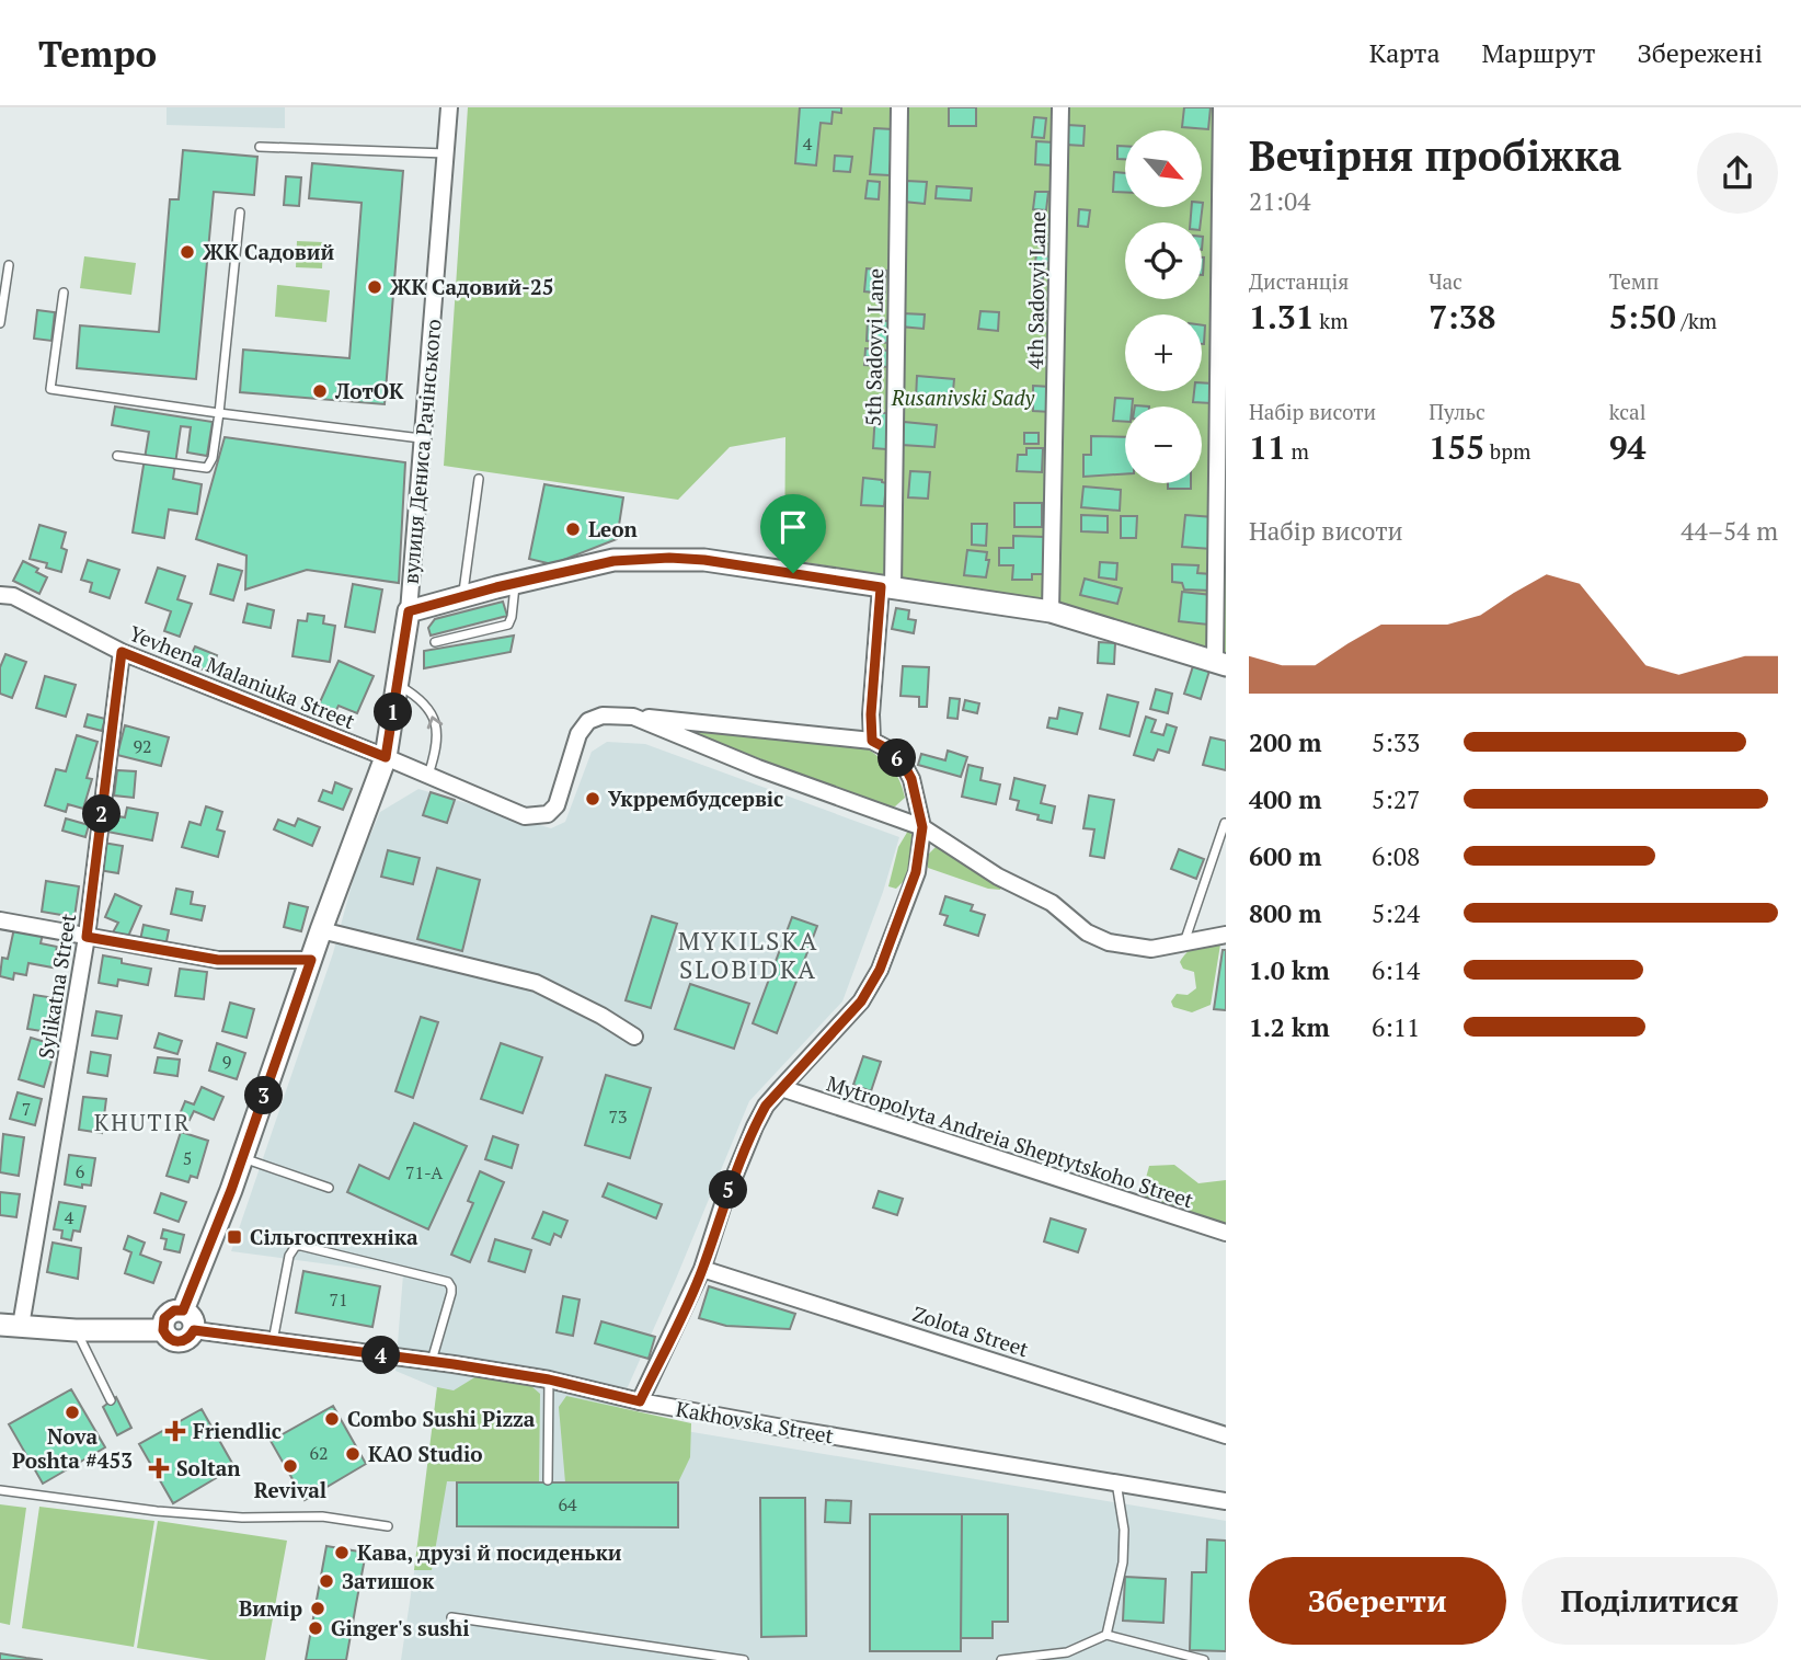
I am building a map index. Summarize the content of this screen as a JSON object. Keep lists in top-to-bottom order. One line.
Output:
{"streets":{"main road":["вулиця Дениса Рачінського"],"street":["4th Sadovyi Lane","5th Sadovyi Lane","Yevhena Malaniuka Street","Sylikatna Street","Mytropolyta Andreia Sheptytskoho Street","Zolota Street","Kakhovska Street"]},"crossings":[["вулиця Дениса Рачінського","Yevhena Malaniuka Street"],["вулиця Дениса Рачінського","Kakhovska Street"],["Yevhena Malaniuka Street","Sylikatna Street"]],"districts":["MYKILSKA SLOBIDKA","KHUTIR"],"parks":["Rusanivski Sady"],"places":{"other":["ЖК Садовий","ЖК Садовий-25","ЛотОК","Leon","Укррембудсервіс","Nova Poshta #453","Combo Sushi Pizza","KAO Studio","Revival","Кава, друзі й посиденьки","Затишок","Вимір","Ginger's sushi"],"transit":["Сільгосптехніка"],"health":["Friendlic","Soltan"]},"house_numbers":["4","92","9","7","73","5","6","71-А","4","71","62","64"],"north":"bottom right","page":{"header":"Tempo","nav":["Карта","Маршрут","Збережені"],"heading":["Вечірня пробіжка","21:04"],"map_buttons":["+","−"],"stats":[["Дистанція","1.31 km"],["Час","7:38"],["Темп","5:50 /km"],["Набір висоти","11 m"],["Пульс","155 bpm"],["kcal","94"]],"chart":["Набір висоти","44–54 m"],"pins":["1","6","2","3","5","4"],"list":[{"name":"200 m","note":"5:33"},{"name":"400 m","note":"5:27"},{"name":"600 m","note":"6:08"},{"name":"800 m","note":"5:24"},{"name":"1.0 km","note":"6:14"},{"name":"1.2 km","note":"6:11"}],"buttons":["Зберегти","Поділитися"]}}
